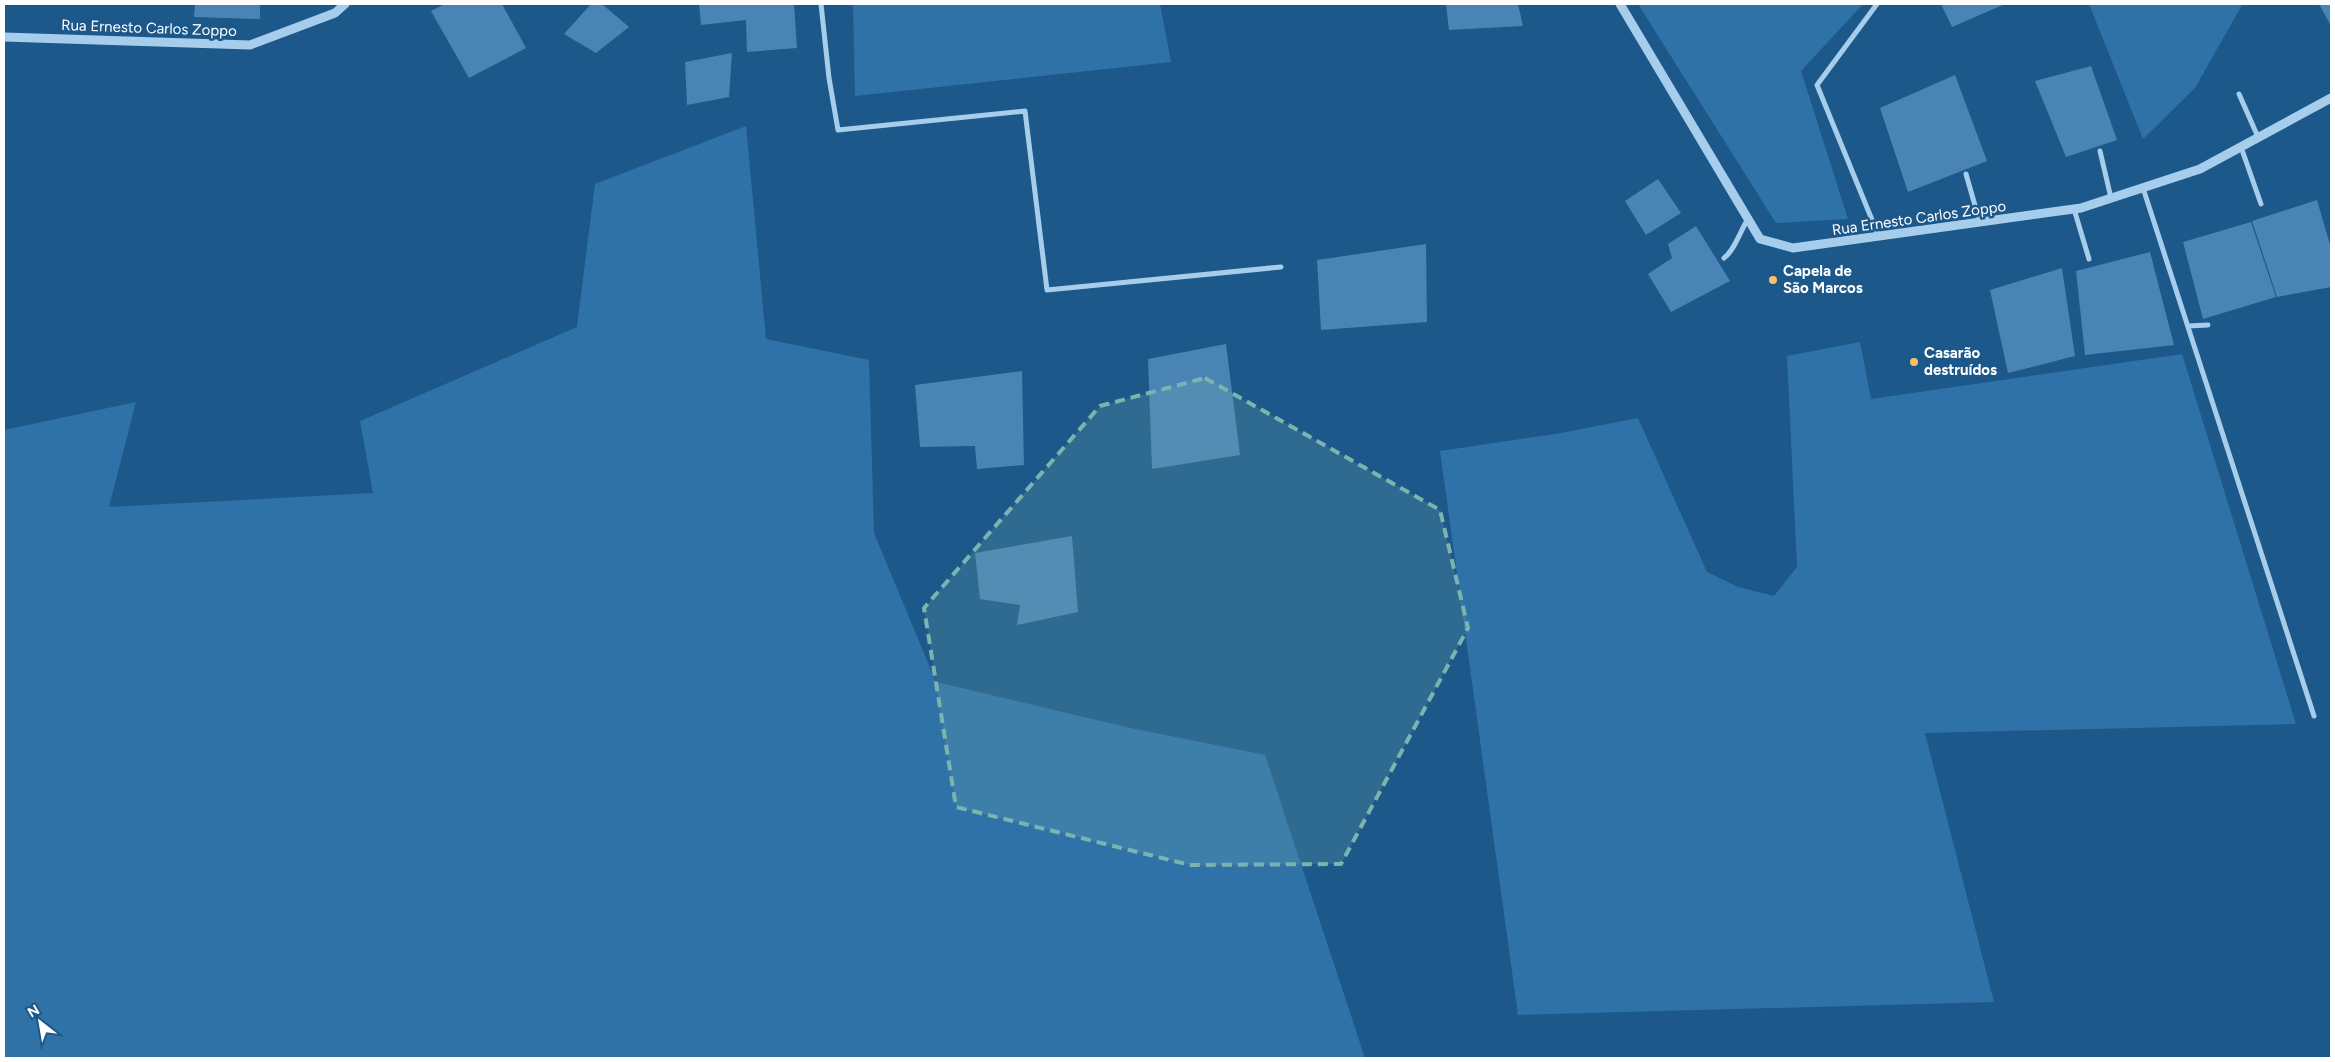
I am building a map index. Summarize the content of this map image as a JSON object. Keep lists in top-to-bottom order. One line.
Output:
{"streets":{"street":["Rua Ernesto Carlos Zoppo"]},"places":["Capela de São Marcos","Casarão destruídos"],"north":"top left"}
